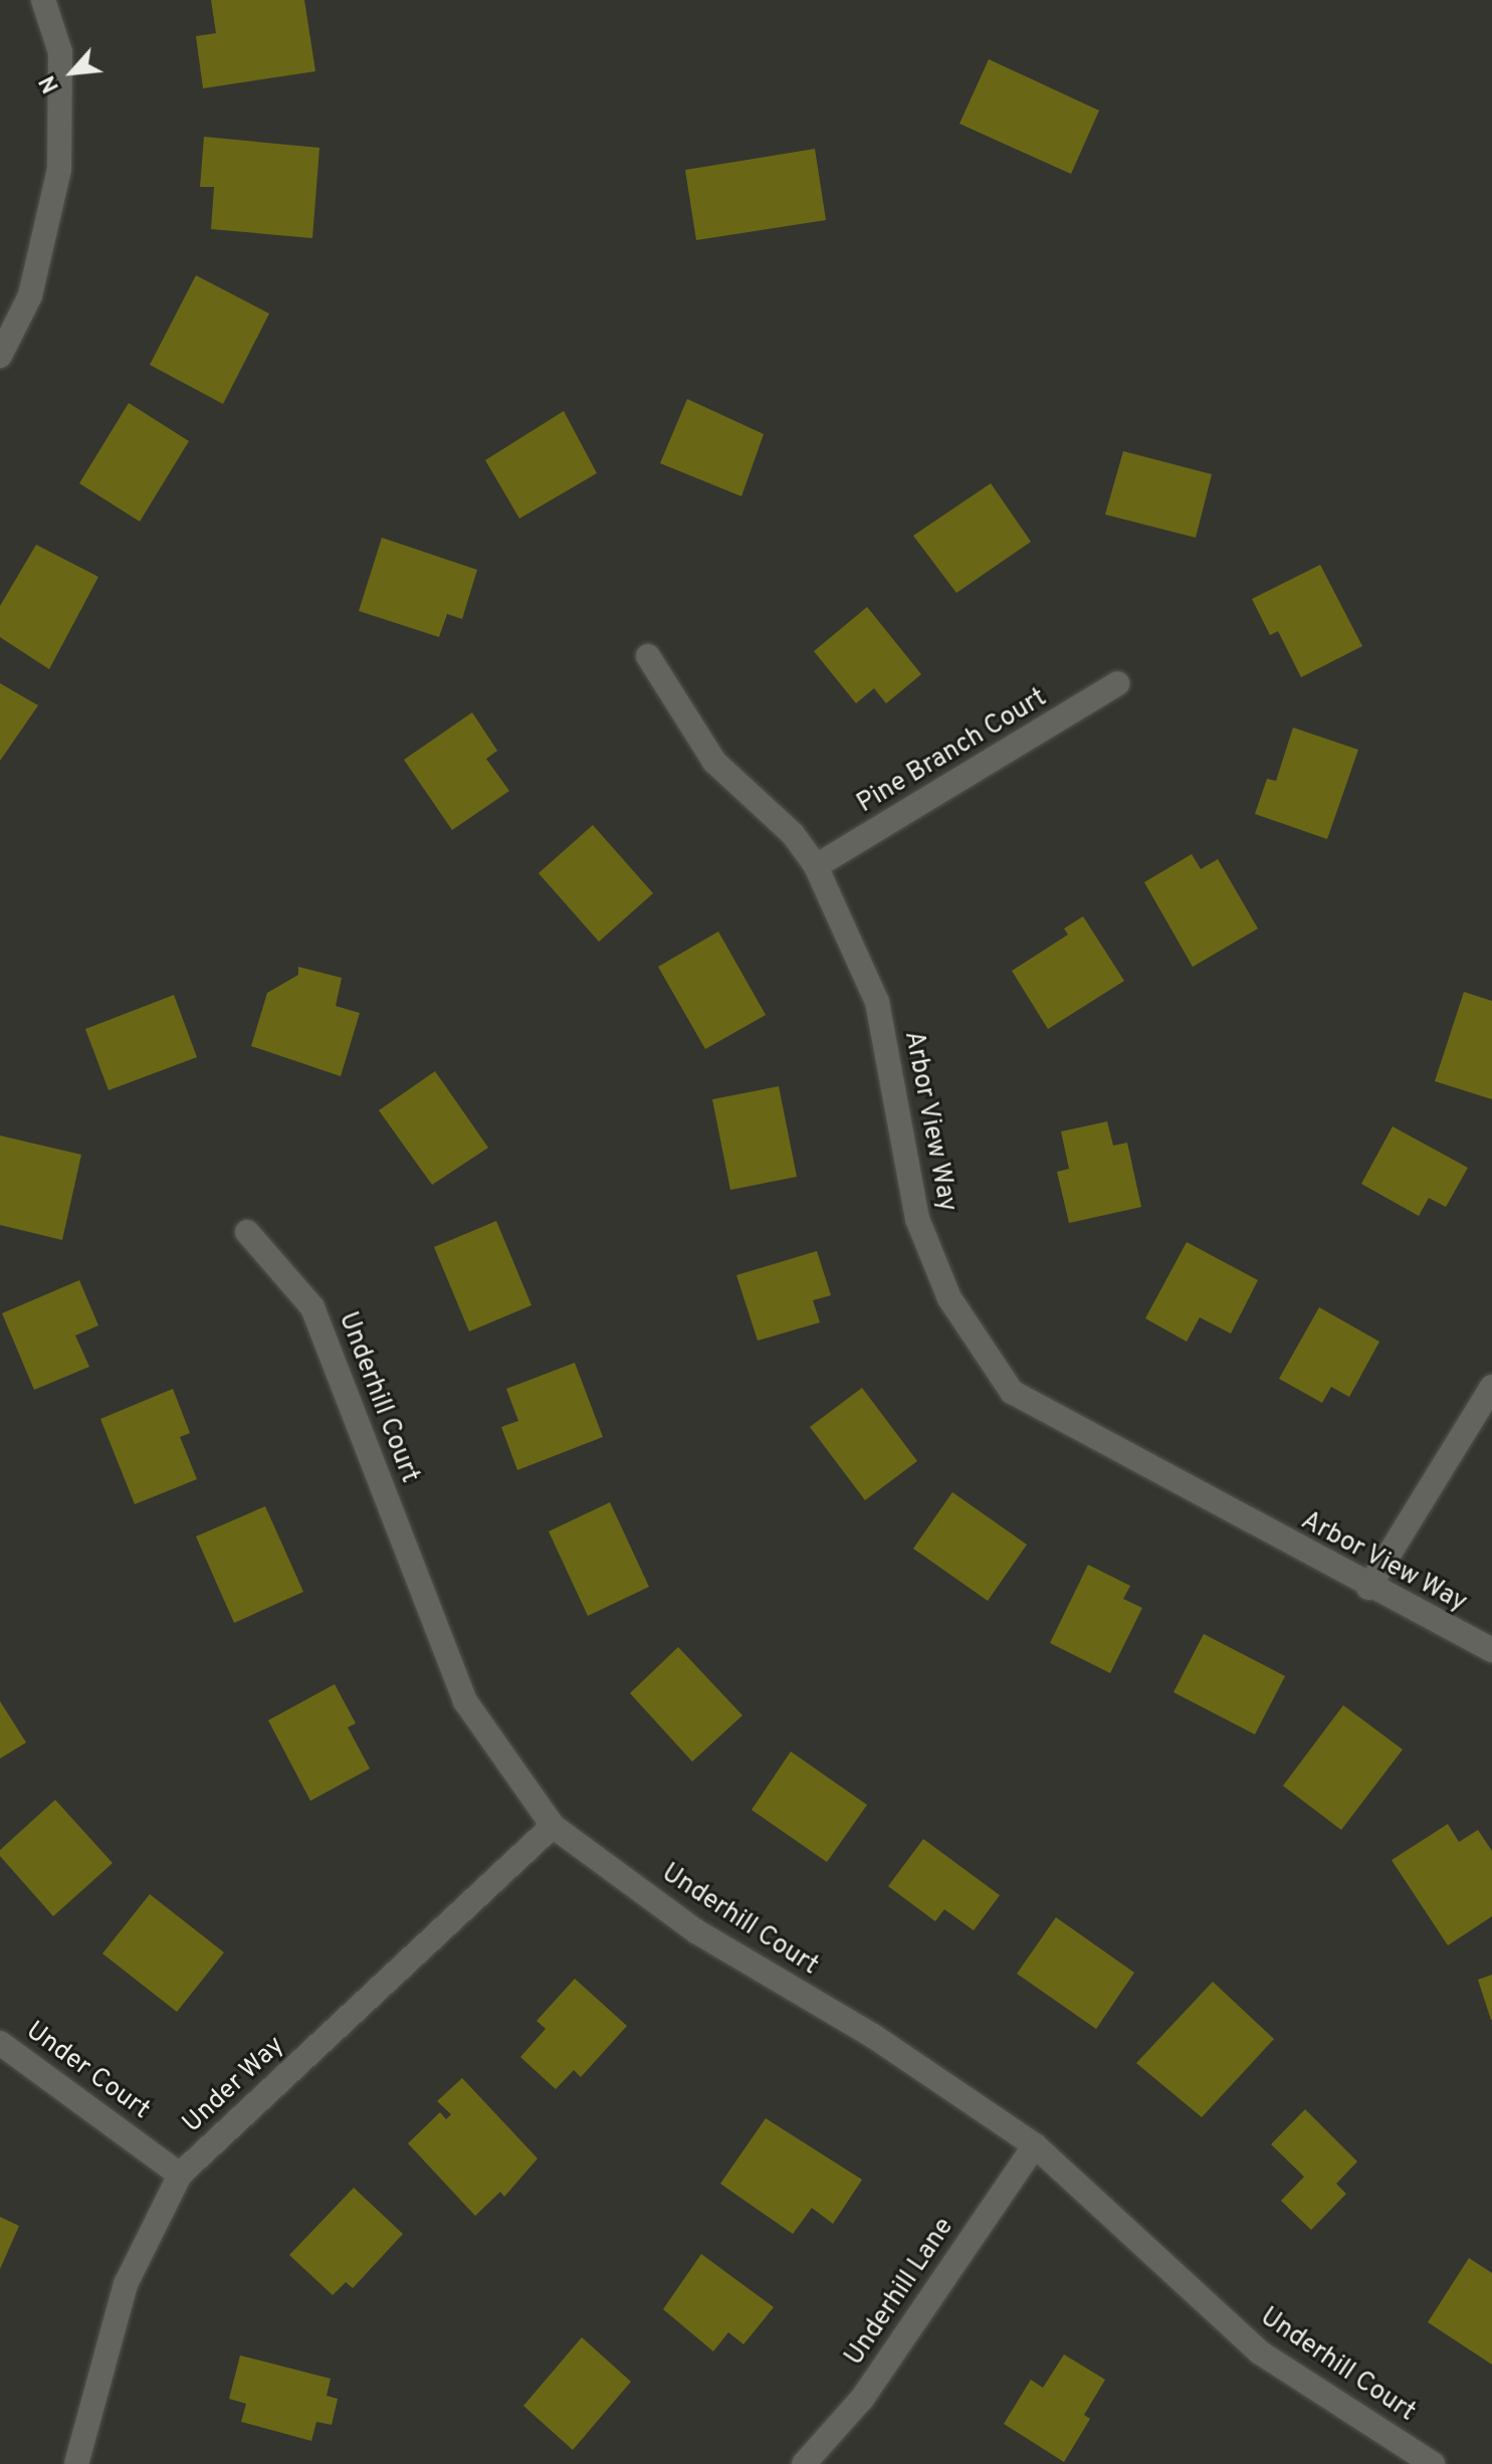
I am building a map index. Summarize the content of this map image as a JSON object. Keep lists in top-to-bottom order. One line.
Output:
{"streets":{"street":["Pine Branch Court","Arbor View Way","Underhill Court","Under Court","Under Way","Underhill Lane"]},"crossings":[["Pine Branch Court","Arbor View Way"],["Underhill Court","Under Way"],["Underhill Court","Underhill Lane"],["Under Court","Under Way"]],"north":"bottom left"}
